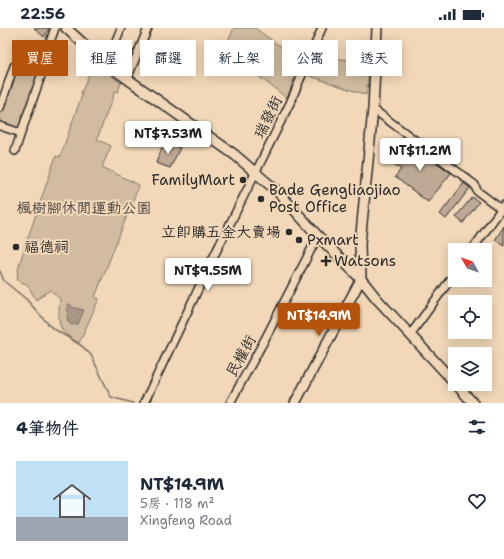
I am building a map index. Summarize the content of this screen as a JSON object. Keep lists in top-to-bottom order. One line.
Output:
{"streets":{"street":["瑞發街","民權街"]},"parks":["楓樹腳休閒運動公園"],"places":{"other":["FamilyMart","Bade Gengliaojiao Post Office","立即購五金大賣場","Pxmart","福德祠"],"health":["Watsons"]},"north":"top left","page":{"status":"22:56","chip":["買屋","租屋","篩選","新上架","公寓","透天"],"price":["NT$7.53M","NT$11.2M","NT$9.55M","NT$14.9M"],"heading":"4筆物件","list":[{"name":"NT$14.9M","note":"5房 · 118 m² · Xingfeng Road"}]}}
